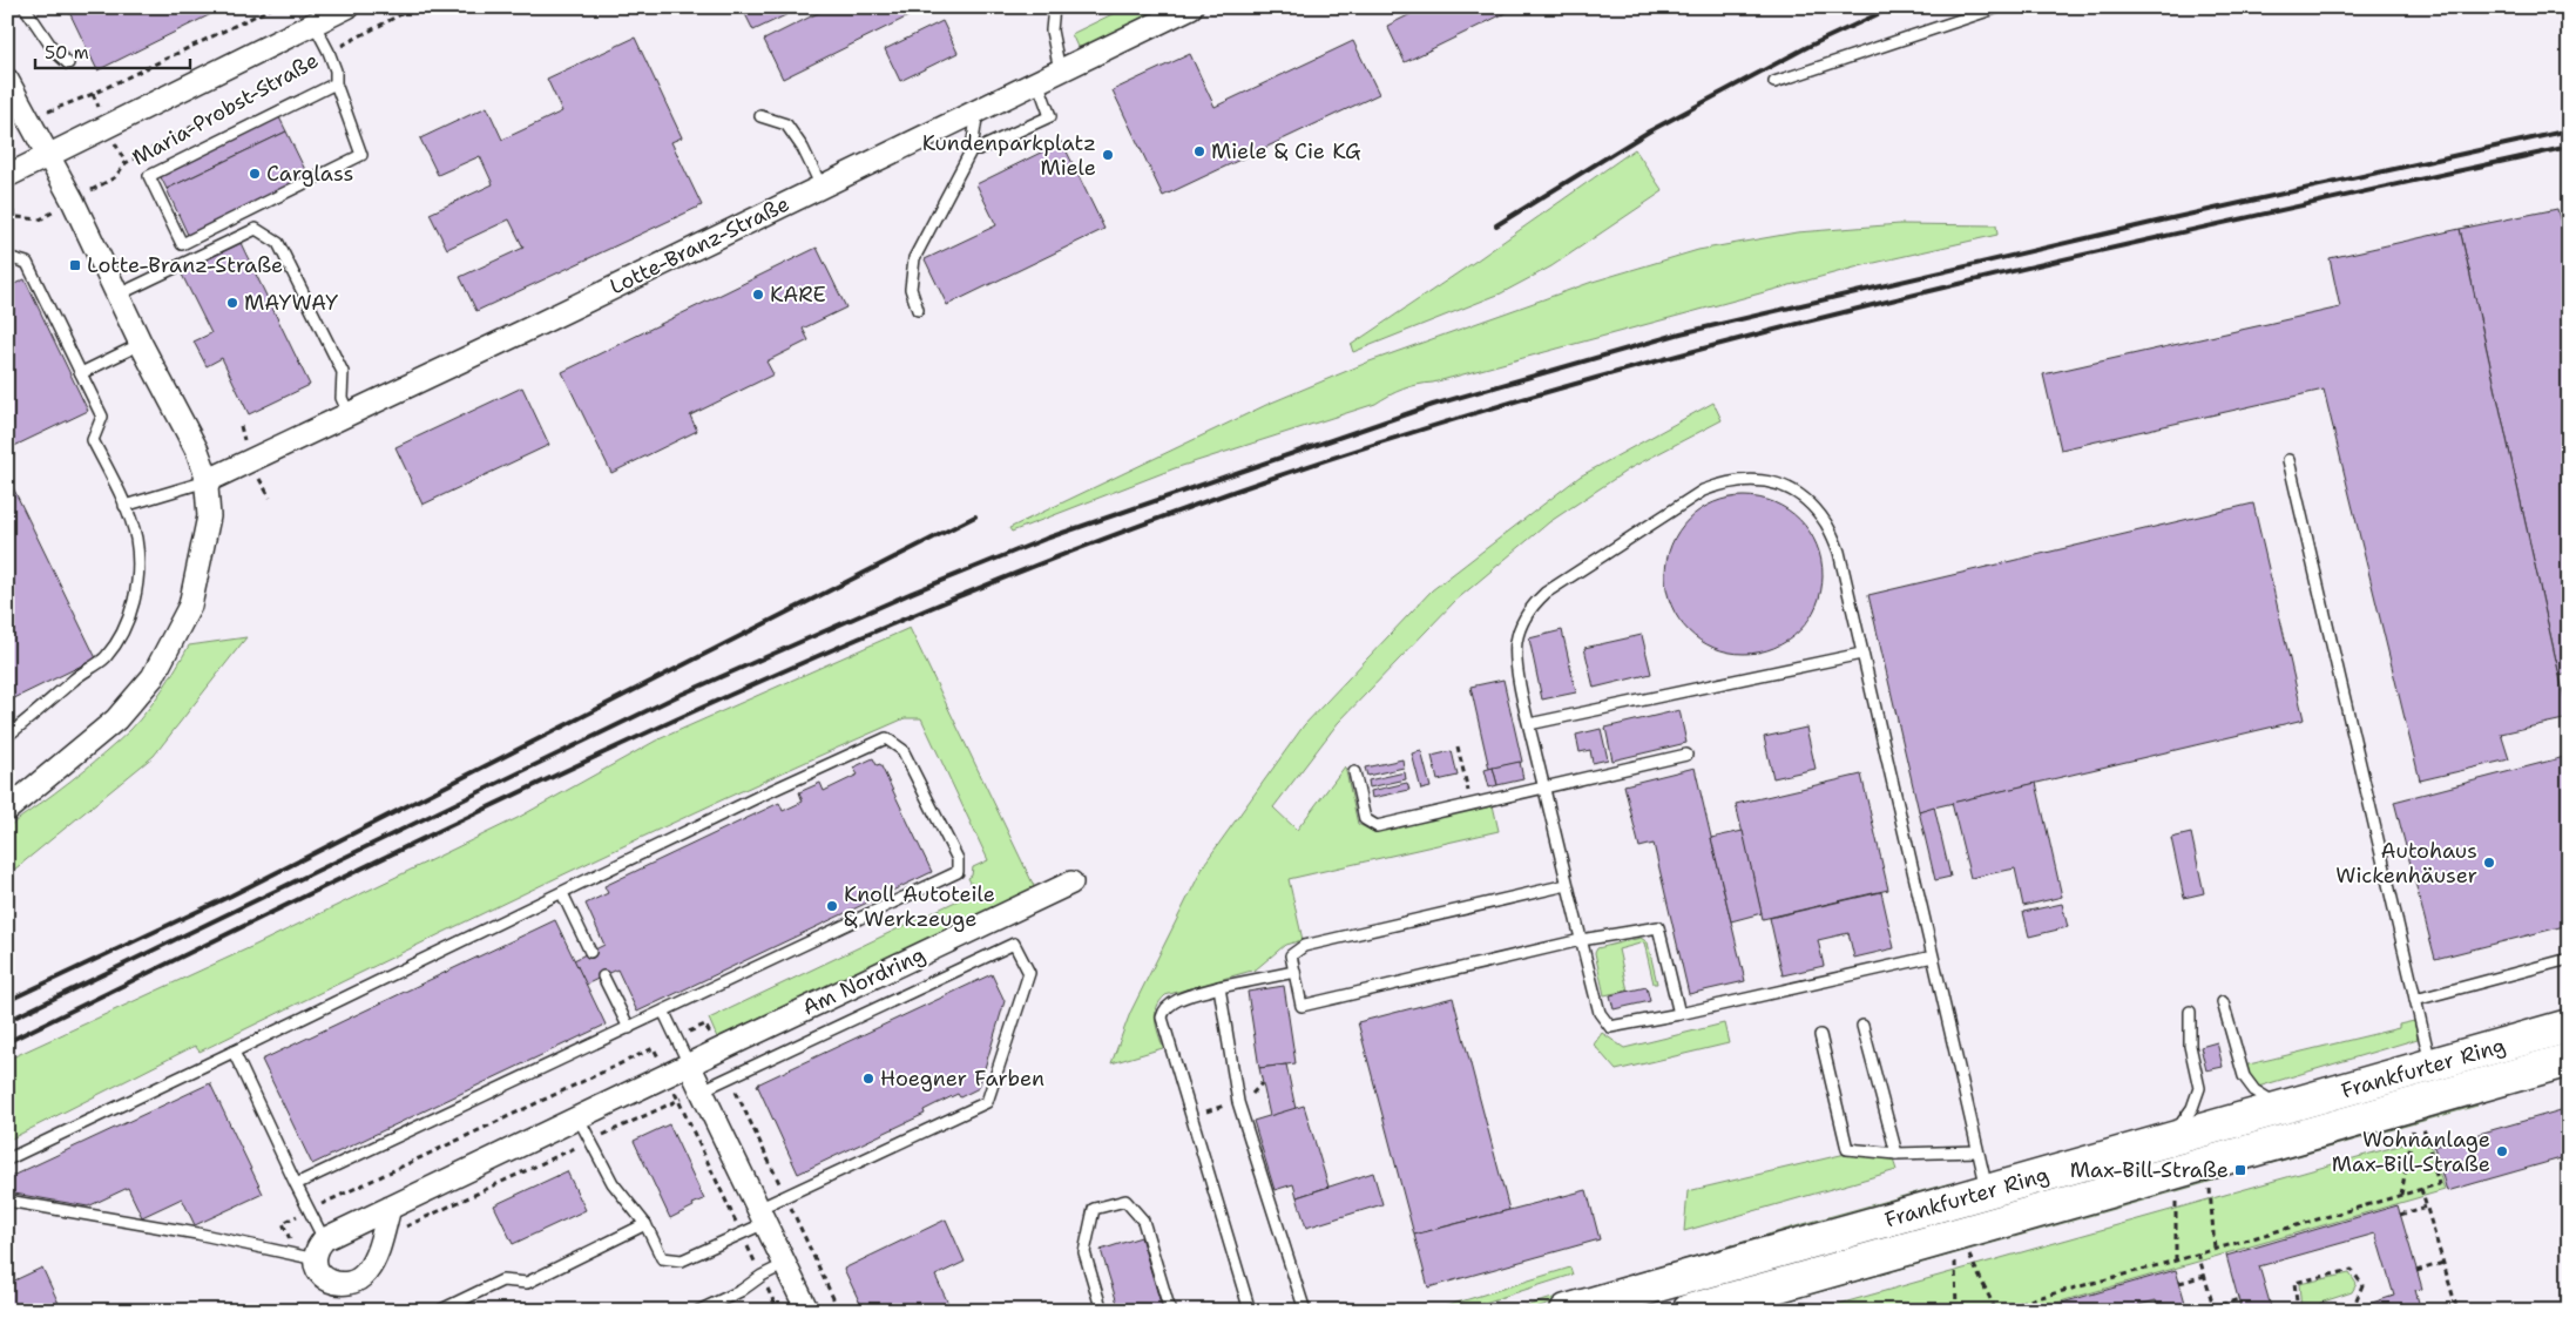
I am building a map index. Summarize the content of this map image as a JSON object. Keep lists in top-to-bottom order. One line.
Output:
{"streets":{"main road":["Frankfurter Ring"],"street":["Maria-Probst-Straße","Lotte-Branz-Straße","Am Nordring"]},"places":{"other":["Miele & Cie KG","Kundenparkplatz Miele","Carglass","KARE","MAYWAY","Autohaus Wickenhäuser","Knoll Autoteile & Werkzeuge","Hoegner Farben","Wohnanlage Max-Bill-Straße"],"transit":["Lotte-Branz-Straße","Max-Bill-Straße"]},"scale_bar":"50 m"}
